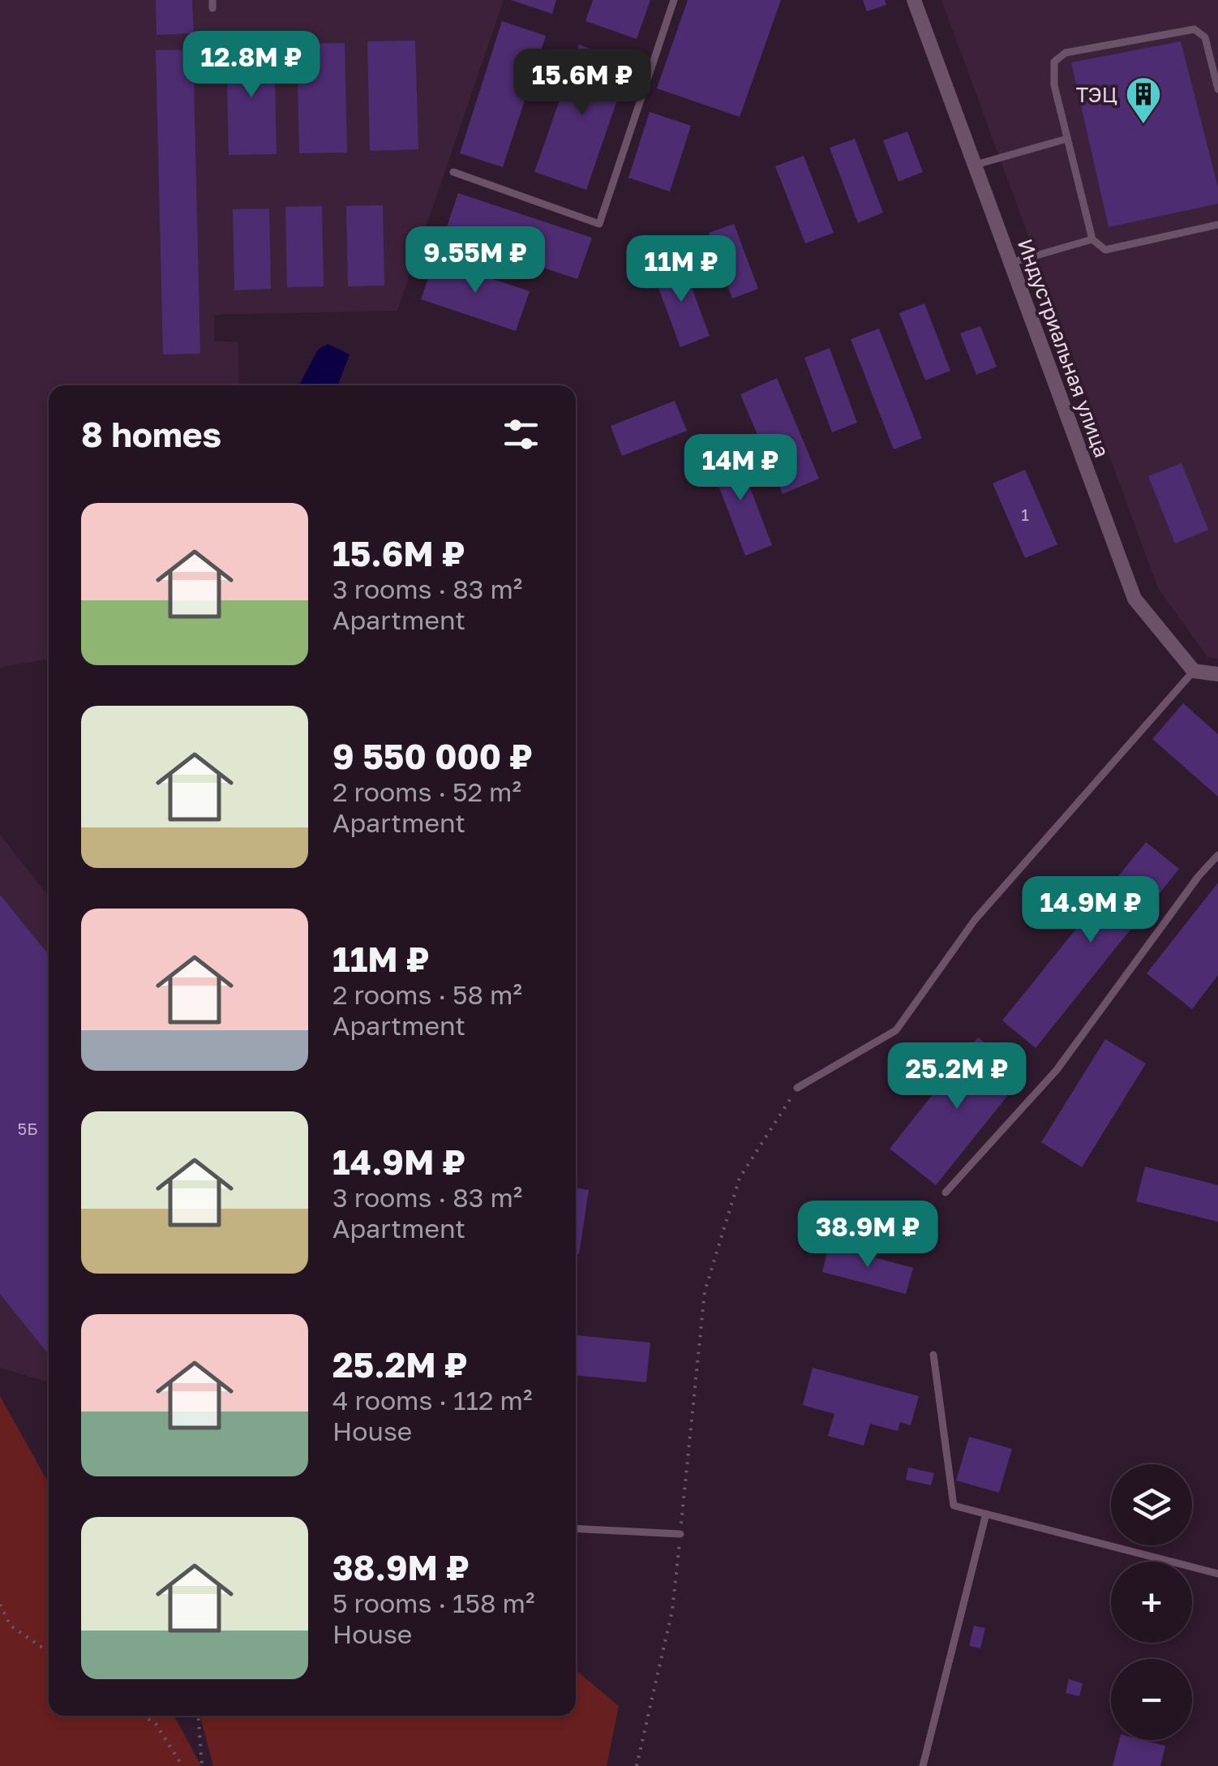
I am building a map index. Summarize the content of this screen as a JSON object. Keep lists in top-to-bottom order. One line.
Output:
{"streets":{"street":["Индустриальная улица"]},"places":{"building":["ТЭЦ"]},"house_numbers":["1","5Б"],"page":{"price":["12.8M ₽","15.6M ₽","9.55M ₽","11M ₽","14M ₽","14.9M ₽","25.2M ₽","38.9M ₽"],"heading":"8 homes","list":[{"name":"15.6M ₽","note":"3 rooms · 83 m² · Apartment"},{"name":"9 550 000 ₽","note":"2 rooms · 52 m² · Apartment"},{"name":"11M ₽","note":"2 rooms · 58 m² · Apartment"},{"name":"14.9M ₽","note":"3 rooms · 83 m² · Apartment"},{"name":"25.2M ₽","note":"4 rooms · 112 m² · House"},{"name":"38.9M ₽","note":"5 rooms · 158 m² · House"}],"map_buttons":["+","−"]}}
